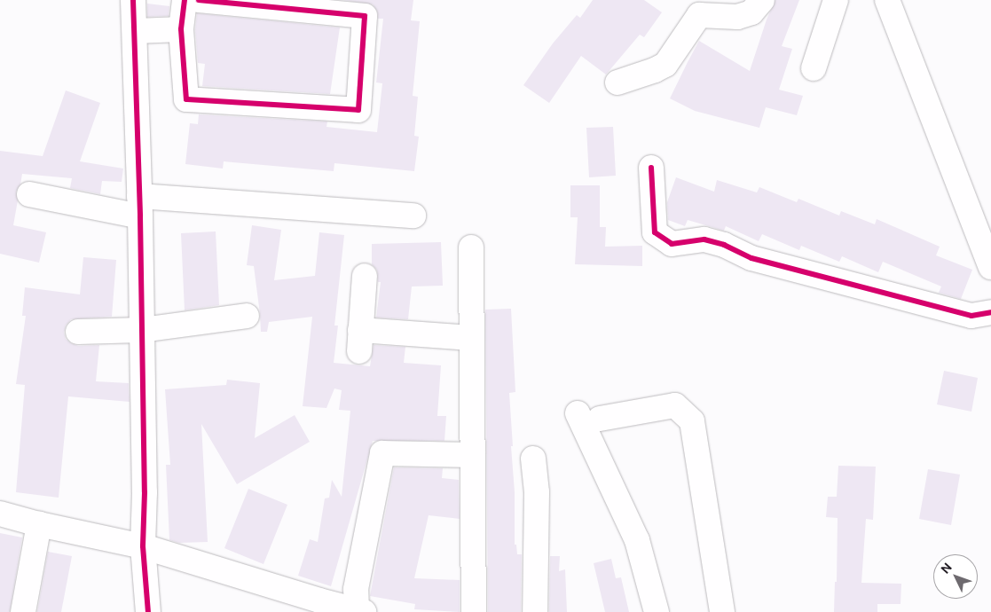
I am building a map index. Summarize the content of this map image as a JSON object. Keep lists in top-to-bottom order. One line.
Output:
{"north":"top left"}
